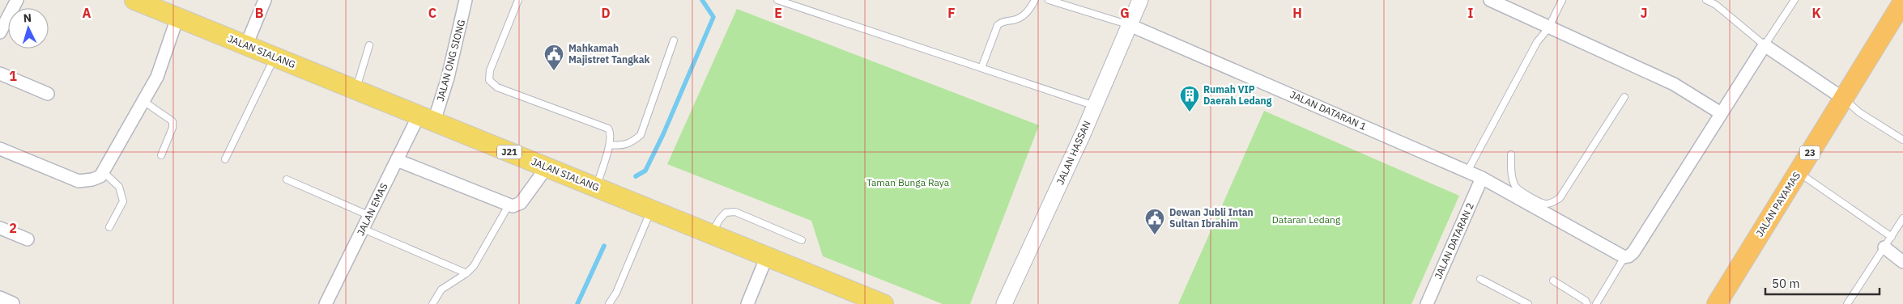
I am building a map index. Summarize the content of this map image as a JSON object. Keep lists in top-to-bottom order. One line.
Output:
{"streets":{"highway":["23","JALAN PAYAMAS"],"main road":["JALAN SIALANG","J21"],"street":["JALAN ONG SIONG","JALAN DATARAN 1","JALAN HASSAN","JALAN EMAS","JALAN DATARAN 2"]},"crossings":[["JALAN SIALANG","JALAN ONG SIONG"],["JALAN SIALANG","JALAN EMAS"],["JALAN ONG SIONG","JALAN EMAS"],["JALAN DATARAN 1","JALAN HASSAN"],["JALAN DATARAN 1","JALAN DATARAN 2"]],"parks":["Taman Bunga Raya","Dataran Ledang"],"places":{"public building":["Mahkamah Majistret Tangkak","Dewan Jubli Intan Sultan Ibrahim"],"building":["Rumah VIP Daerah Ledang"]},"scale_bar":"50 m","north":"top","grid":{"columns":["A","B","C","D","E","F","G","H","I","J","K"],"rows":["1","2"]}}
